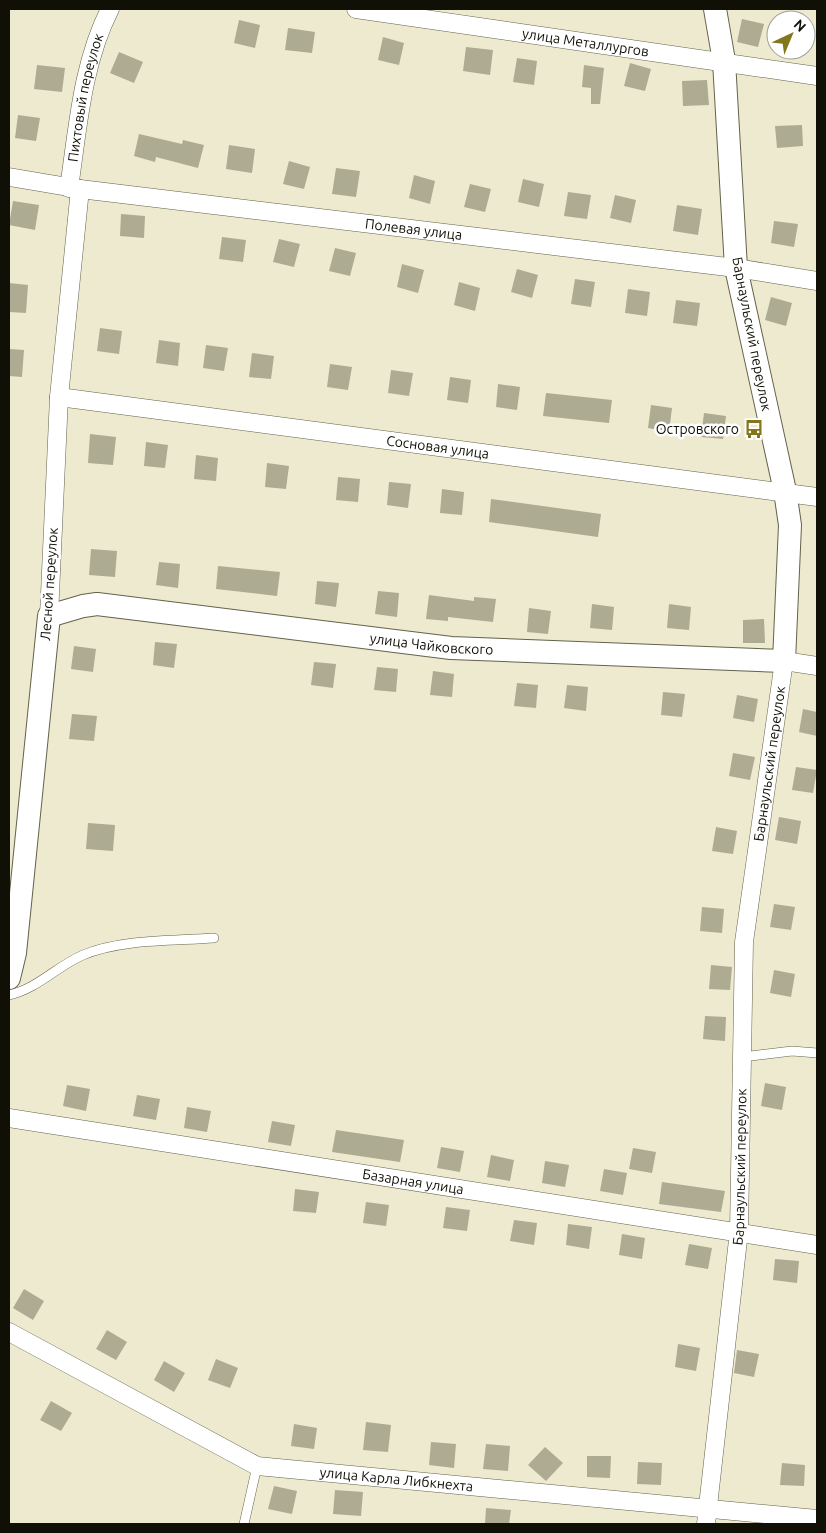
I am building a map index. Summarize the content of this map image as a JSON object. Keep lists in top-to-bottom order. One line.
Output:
{"streets":{"street":["улица Металлургов","Пихтовый переулок","Полевая улица","Барнаульский переулок","Сосновая улица","Лесной переулок","улица Чайковского","Базарная улица","улица Карла Либкнехта"]},"crossings":[["улица Металлургов","Барнаульский переулок"],["Пихтовый переулок","Полевая улица"],["Пихтовый переулок","Лесной переулок"],["Полевая улица","Барнаульский переулок"],["Полевая улица","Лесной переулок"],["Барнаульский переулок","Сосновая улица"],["Барнаульский переулок","улица Чайковского"],["Барнаульский переулок","Базарная улица"],["Барнаульский переулок","улица Карла Либкнехта"],["Сосновая улица","Лесной переулок"],["Лесной переулок","улица Чайковского"]],"places":{"bus stop":["Островского"]},"north":"top right"}
